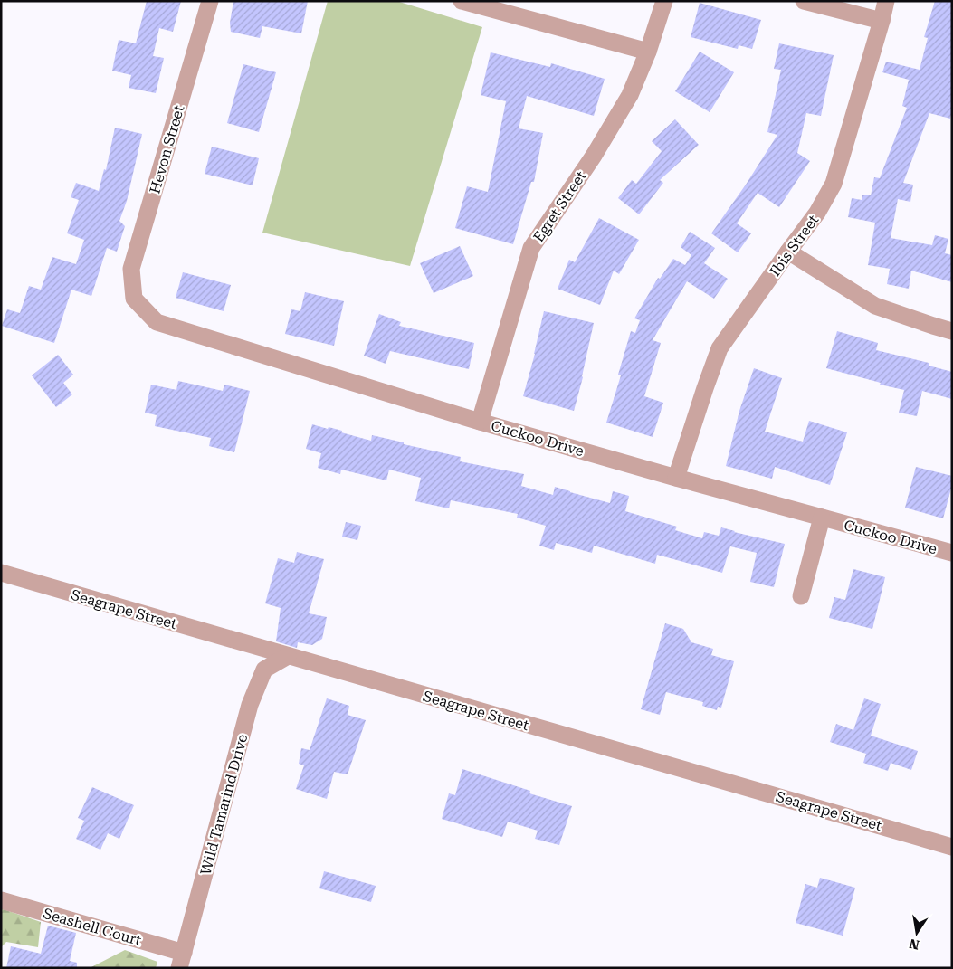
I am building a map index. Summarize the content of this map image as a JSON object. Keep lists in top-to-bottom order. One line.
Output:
{"streets":{"street":["Hevon Street","Egret Street","Ibis Street","Cuckoo Drive","Seagrape Street","Wild Tamarind Drive","Seashell Court"]},"crossings":[["Hevon Street","Cuckoo Drive"],["Egret Street","Cuckoo Drive"],["Ibis Street","Cuckoo Drive"],["Seagrape Street","Wild Tamarind Drive"],["Wild Tamarind Drive","Seashell Court"]],"north":"bottom"}
